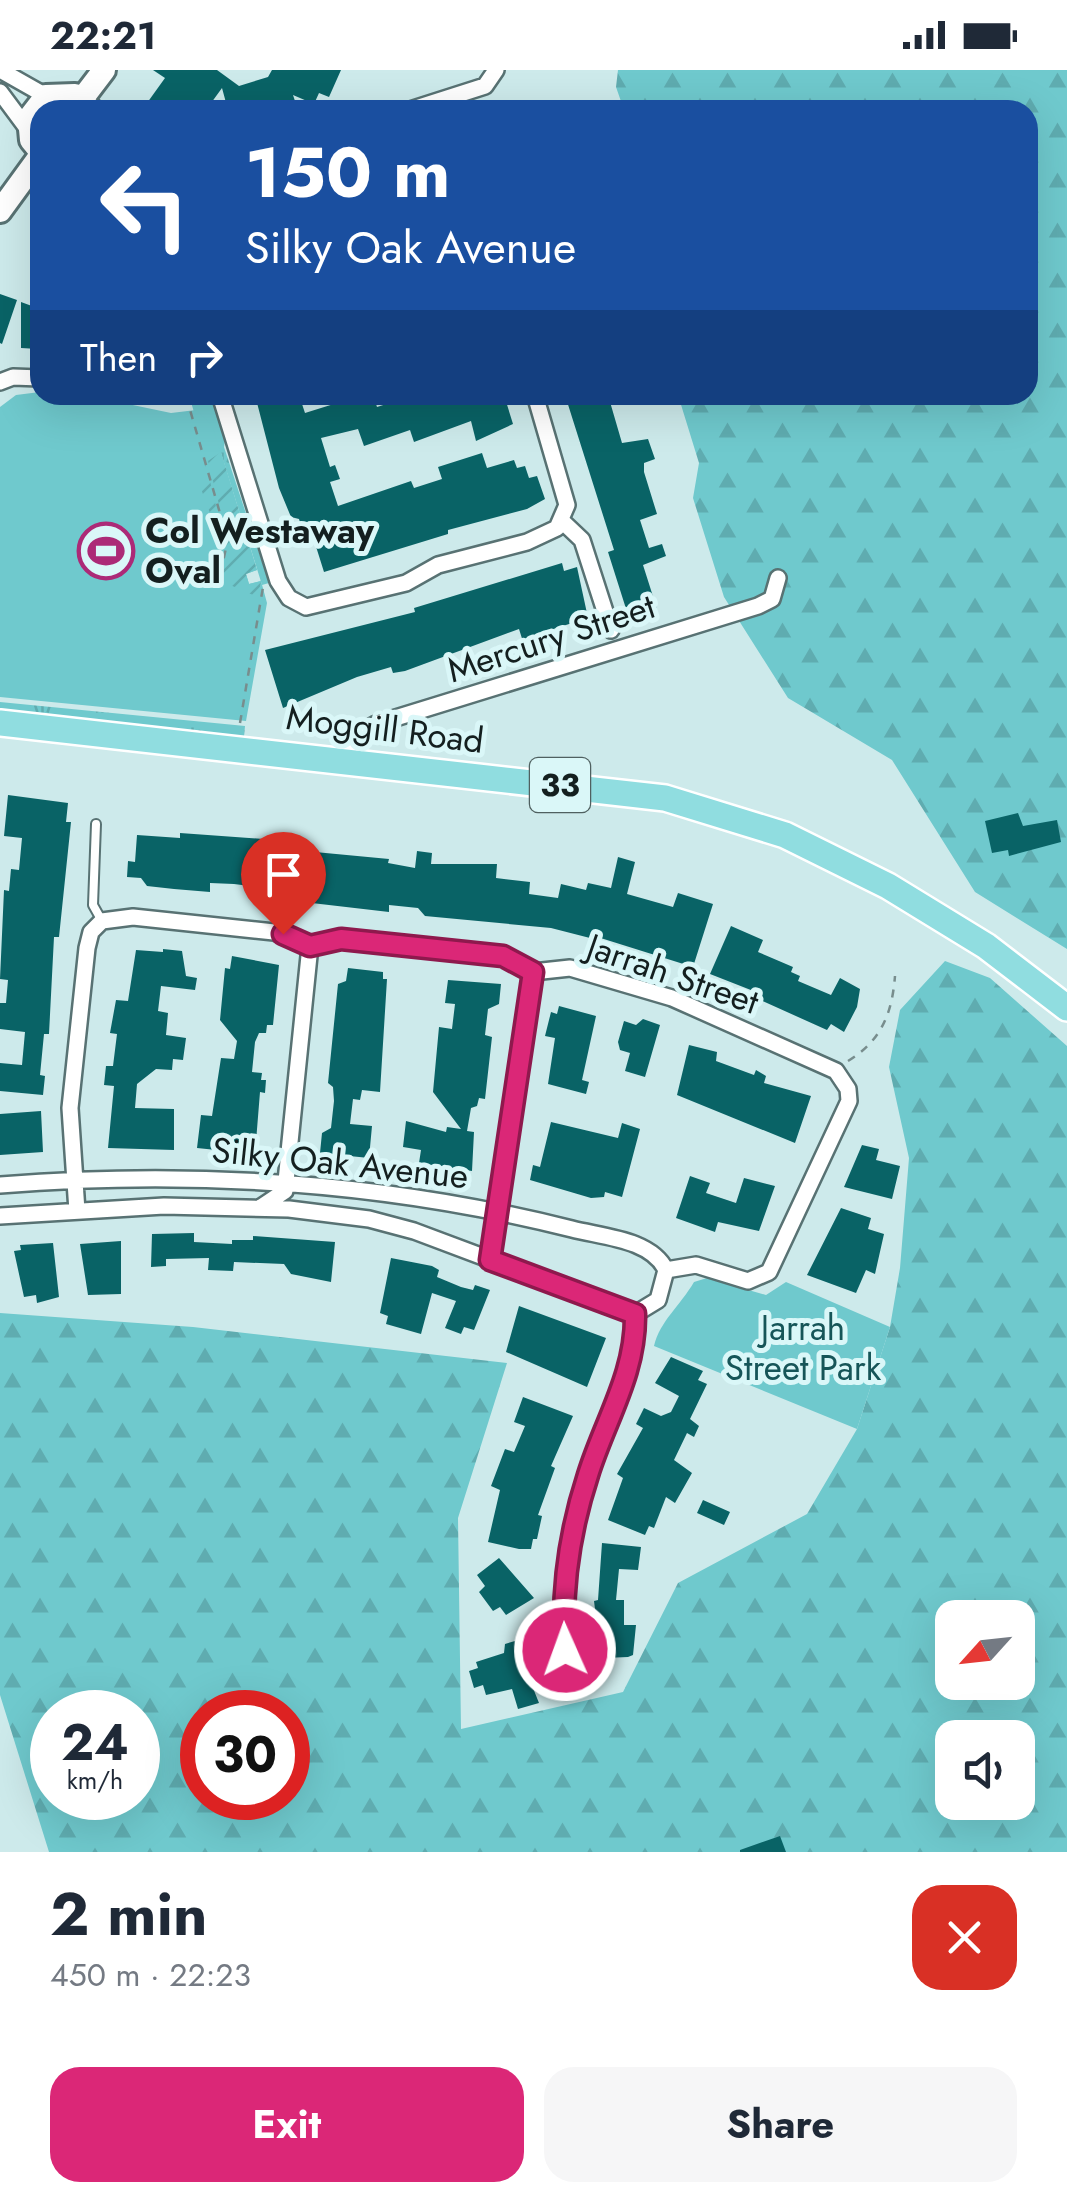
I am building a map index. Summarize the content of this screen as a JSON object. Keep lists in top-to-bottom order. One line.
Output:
{"streets":{"main road":["Moggill Road","33"],"street":["Mercury Street","Jarrah Street","Silky Oak Avenue"]},"crossings":[["Mercury Street","Moggill Road"]],"parks":["Jarrah Street Park"],"places":{"sports":["Col Westaway Oval"]},"north":"bottom left","page":{"status":"22:21","turn":["150 m","Silky Oak Avenue"],"then":"Then","speed":"24 km/h","limit":"30","heading":["2 min","450 m · 22:23"],"buttons":["Exit","Share"]}}
